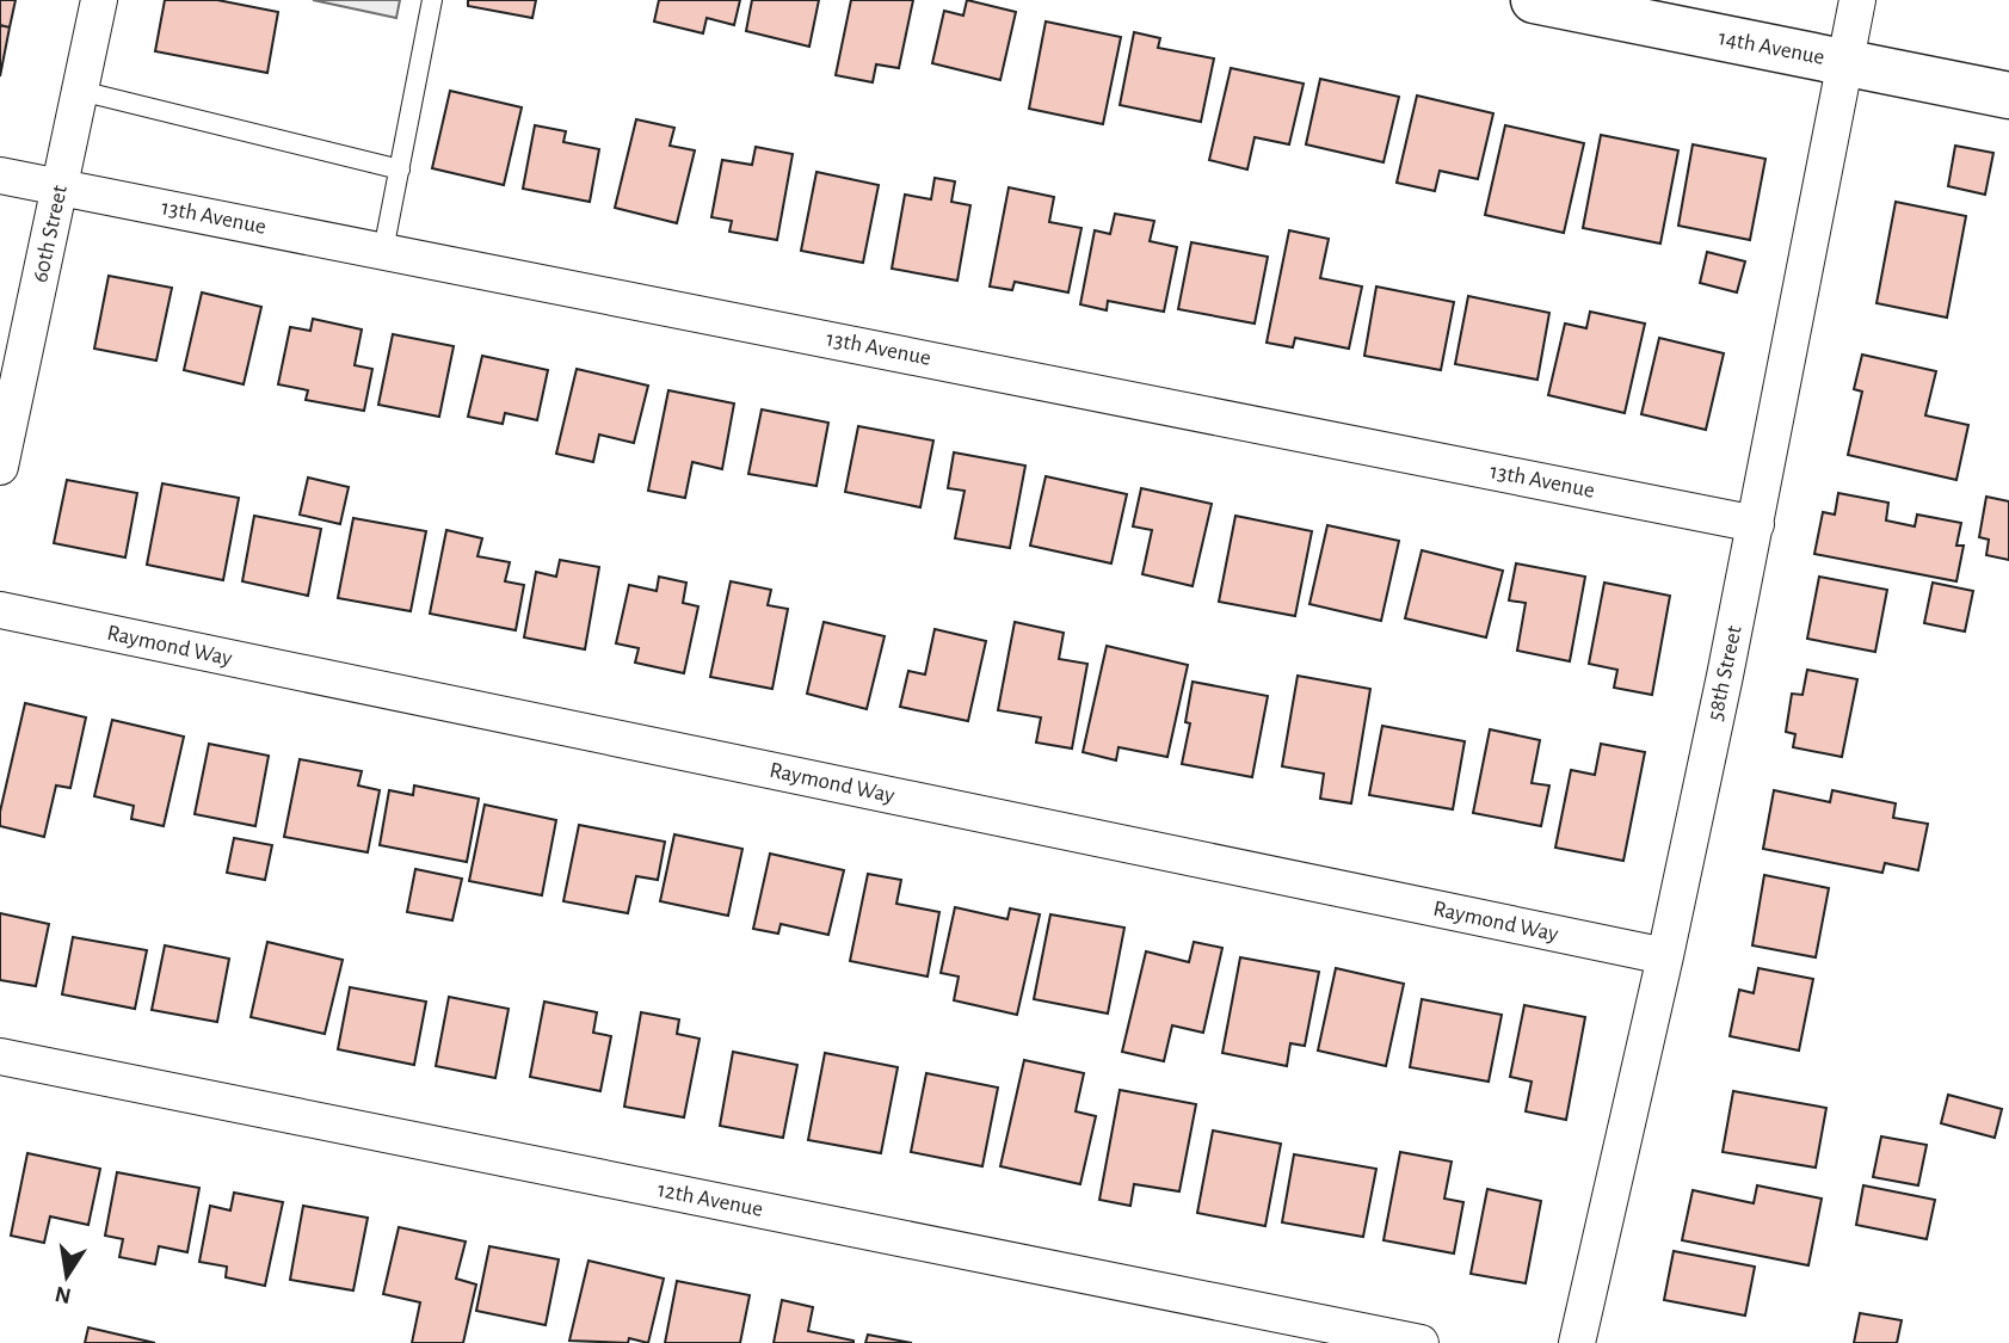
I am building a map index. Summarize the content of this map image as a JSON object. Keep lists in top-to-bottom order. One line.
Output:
{"streets":{"street":["14th Avenue","13th Avenue","60th Street","Raymond Way","58th Street","12th Avenue"]},"crossings":[["14th Avenue","58th Street"],["13th Avenue","60th Street"],["13th Avenue","58th Street"],["Raymond Way","58th Street"]],"north":"bottom"}
